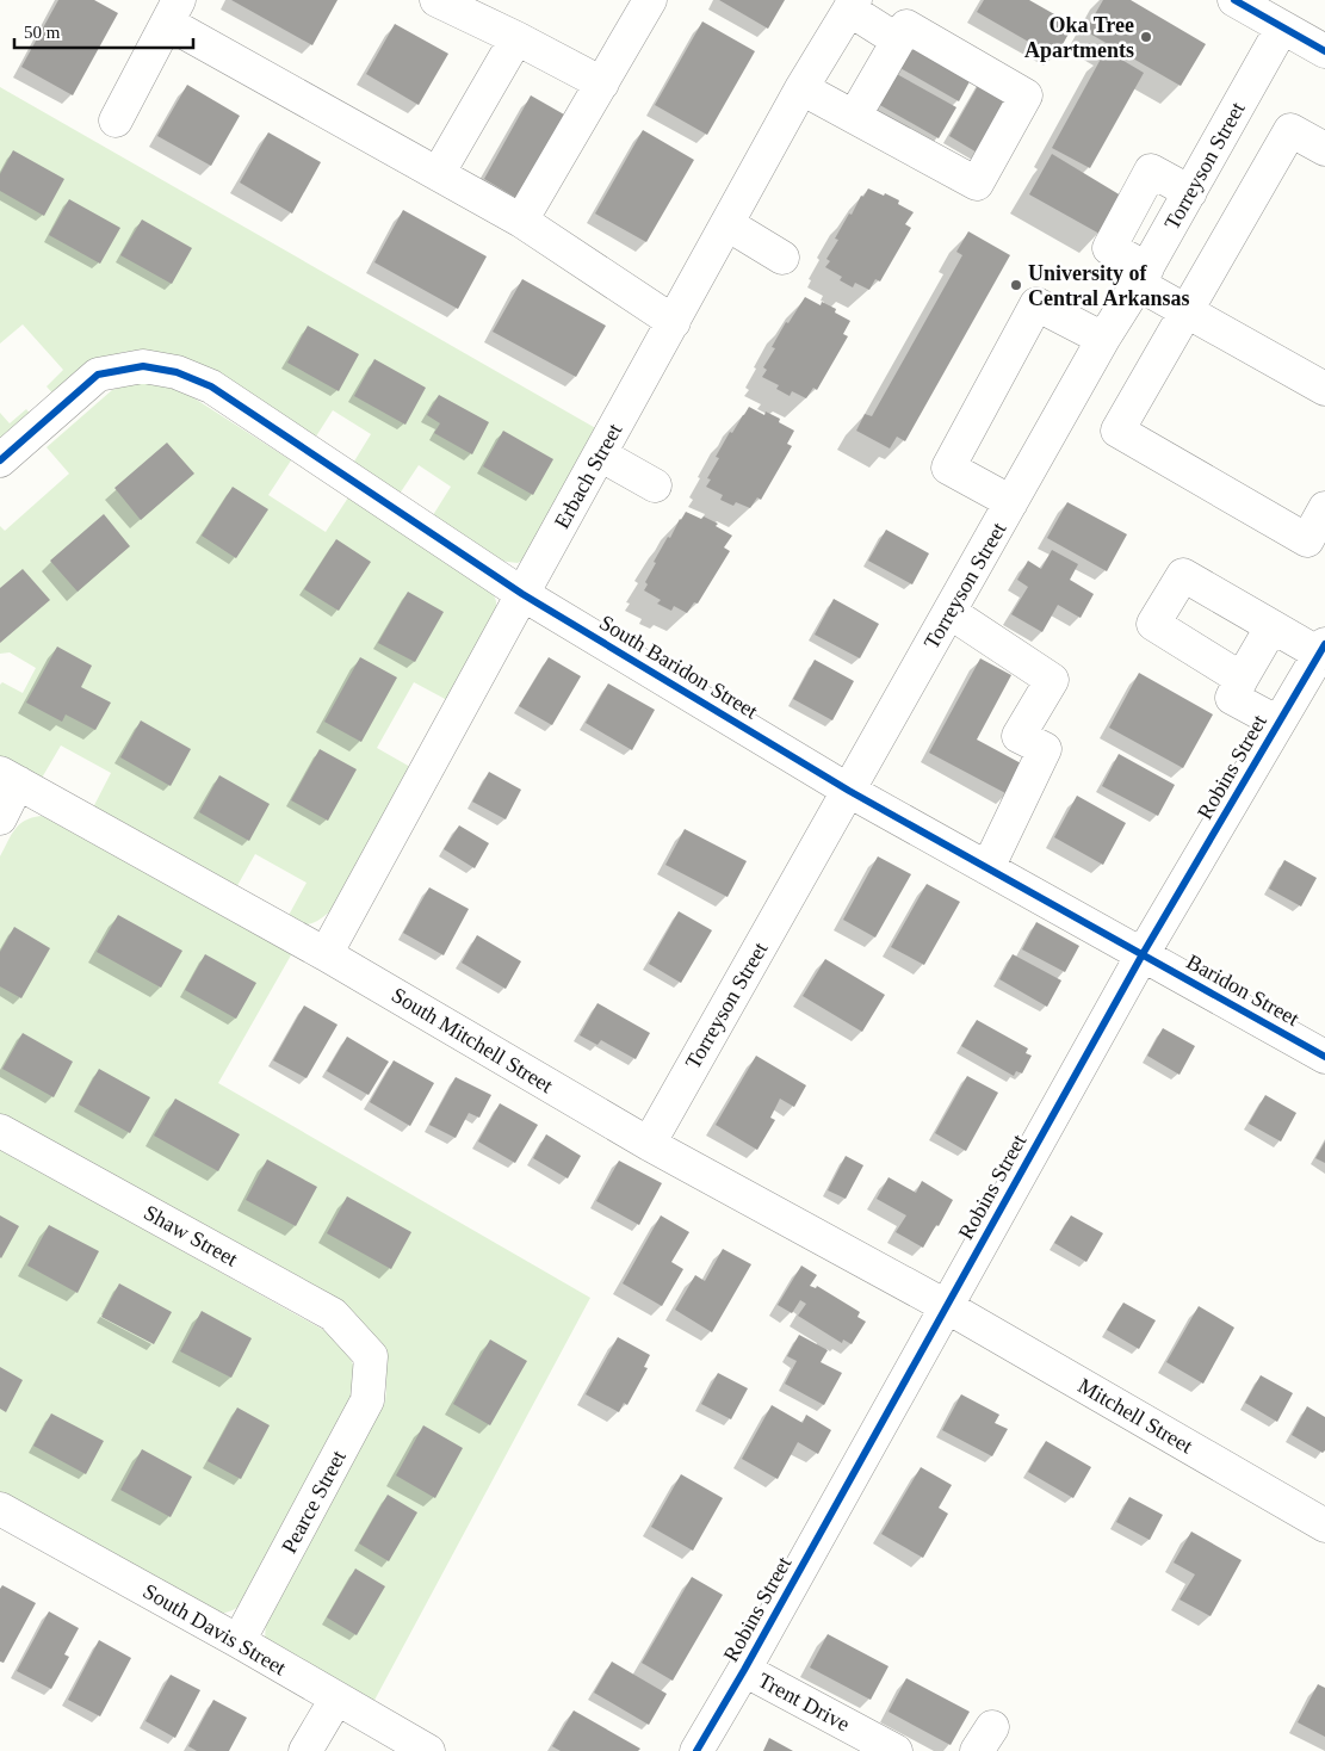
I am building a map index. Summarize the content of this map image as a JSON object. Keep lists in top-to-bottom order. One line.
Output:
{"streets":{"street":["Torreyson Street","Erbach Street","South Baridon Street","Robins Street","Baridon Street","South Mitchell Street","Shaw Street","Mitchell Street","Pearce Street","South Davis Street","Trent Drive"]},"crossings":[["Torreyson Street","South Baridon Street"],["Torreyson Street","South Mitchell Street"],["Erbach Street","South Baridon Street"],["Erbach Street","South Mitchell Street"],["South Baridon Street","Robins Street"],["South Baridon Street","Baridon Street"],["Robins Street","Baridon Street"],["Robins Street","South Mitchell Street"],["Robins Street","Mitchell Street"],["Robins Street","Trent Drive"],["South Mitchell Street","Mitchell Street"],["Shaw Street","Pearce Street"],["Pearce Street","South Davis Street"]],"places":["Oka Tree Apartments","University of Central Arkansas"],"scale_bar":"50 m"}
